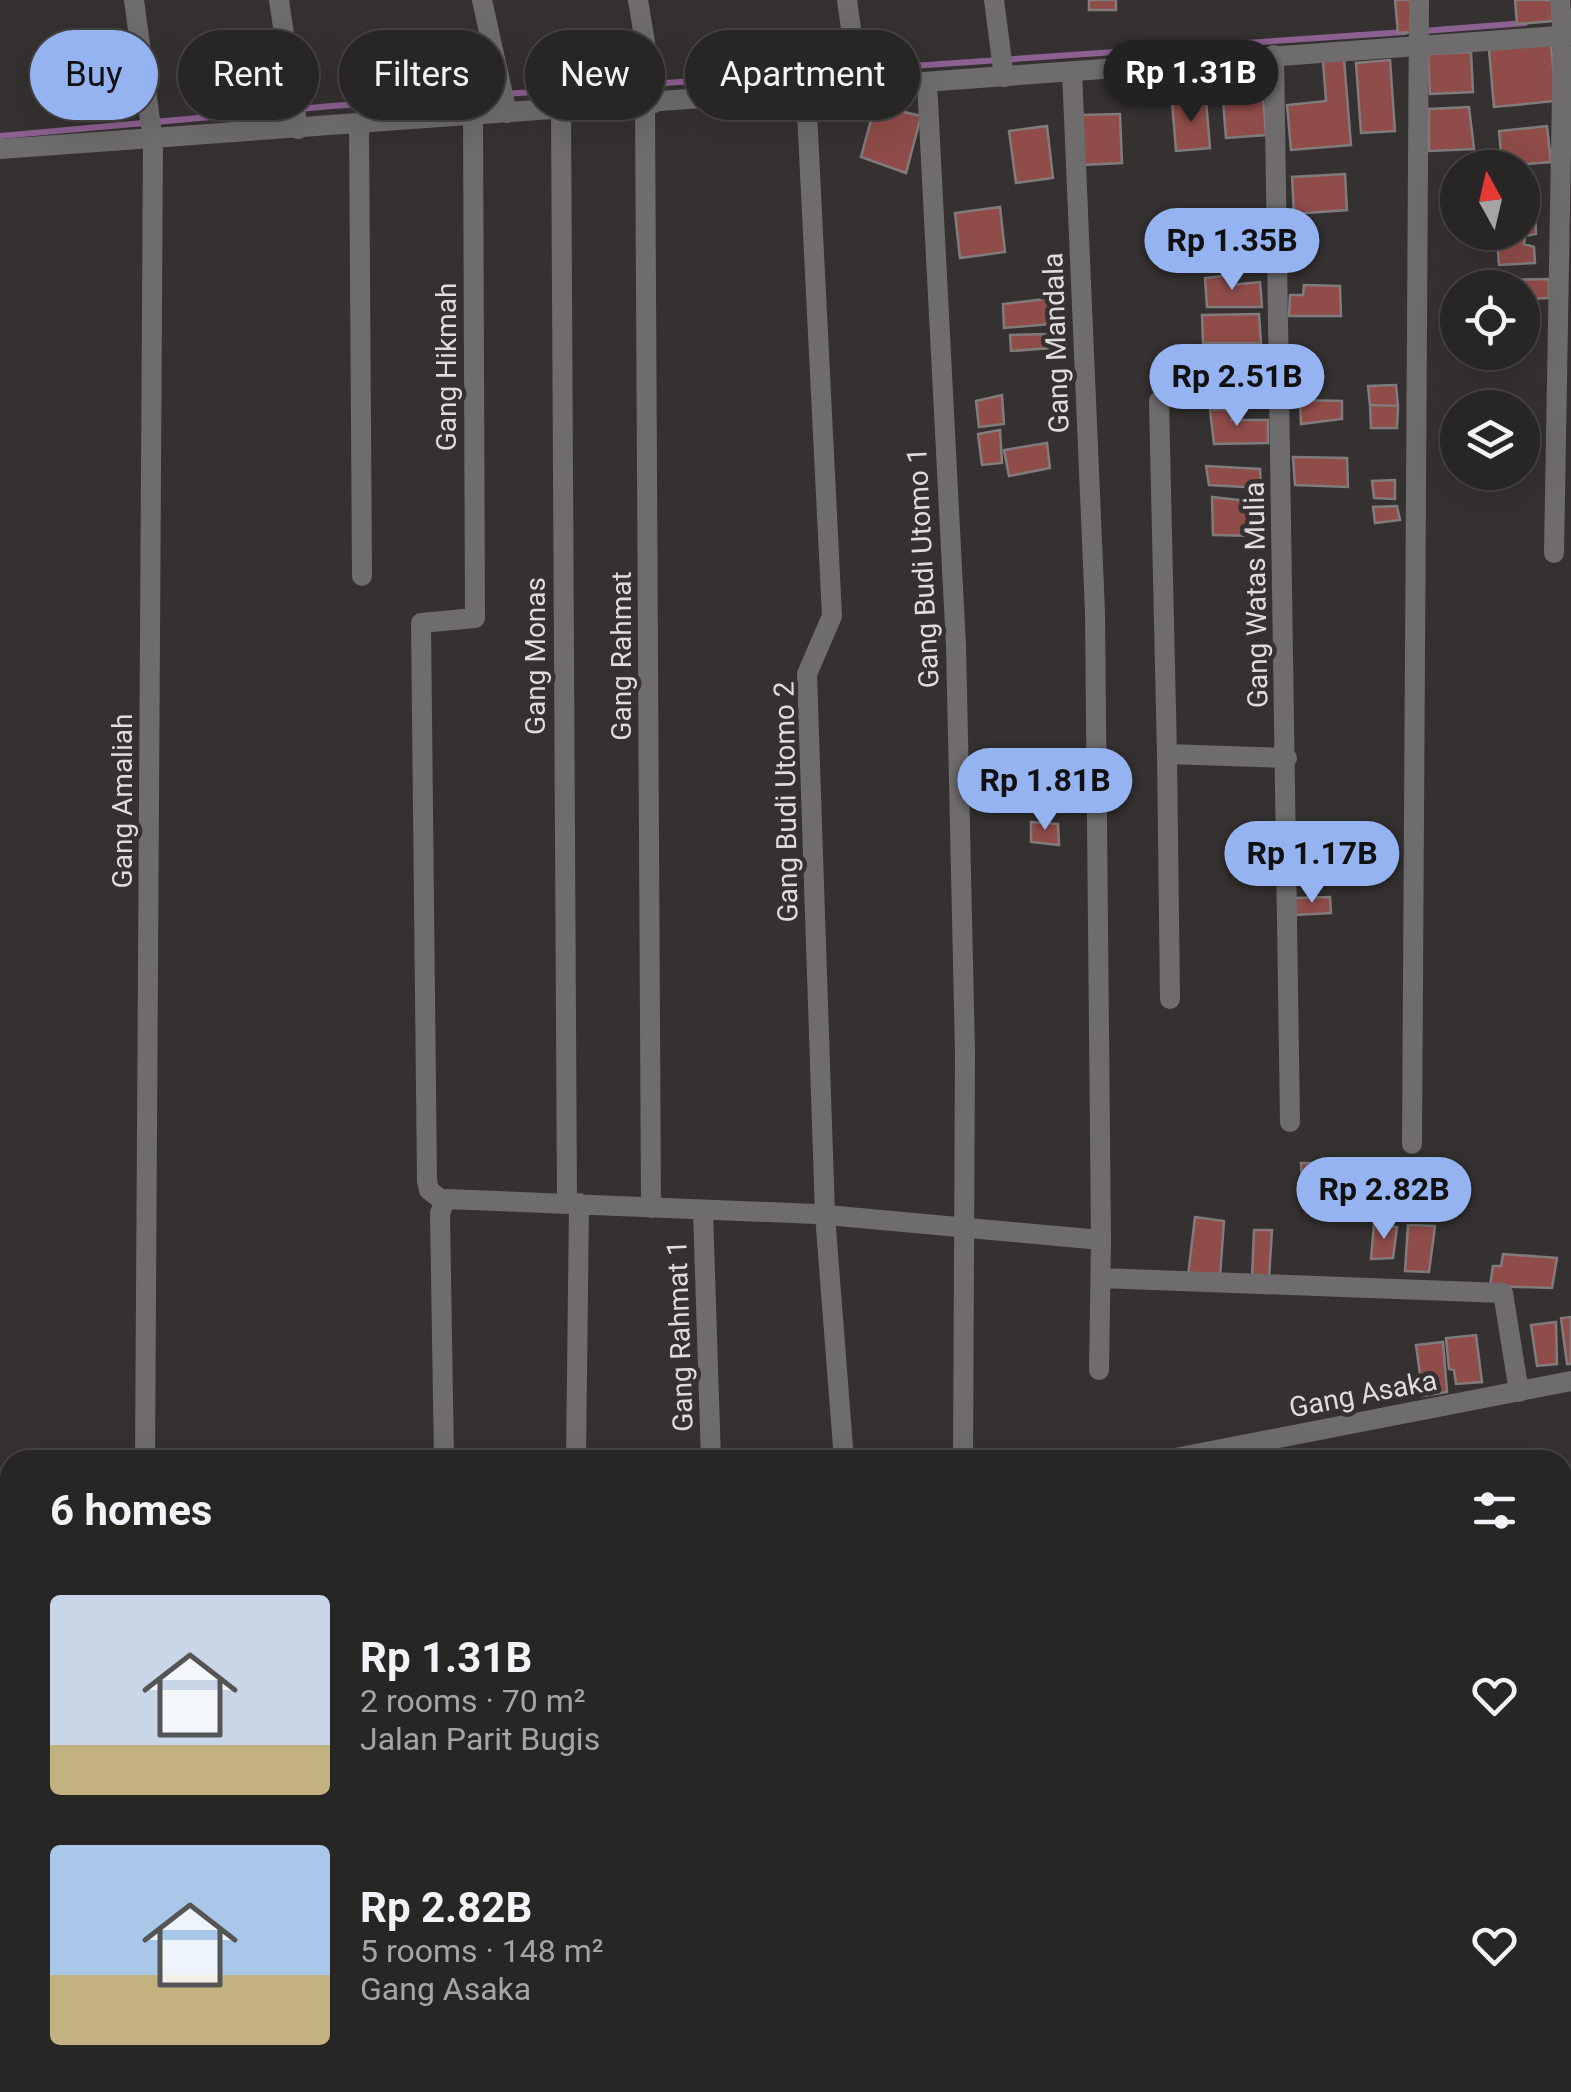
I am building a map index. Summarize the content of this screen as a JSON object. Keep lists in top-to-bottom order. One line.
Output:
{"streets":{"street":["Gang Mandala","Gang Hikmah","Gang Budi Utomo 1","Gang Watas Mulia","Gang Monas","Gang Rahmat","Gang Amaliah","Gang Budi Utomo 2","Gang Rahmat 1","Gang Asaka"]},"north":"top","page":{"chip":["Buy","Rent","Filters","New","Apartment"],"price":["Rp 1.31B","Rp 1.35B","Rp 2.51B","Rp 1.81B","Rp 1.17B","Rp 2.82B"],"heading":"6 homes","list":[{"name":"Rp 1.31B","note":"2 rooms · 70 m² · Jalan Parit Bugis"},{"name":"Rp 2.82B","note":"5 rooms · 148 m² · Gang Asaka"}]}}
